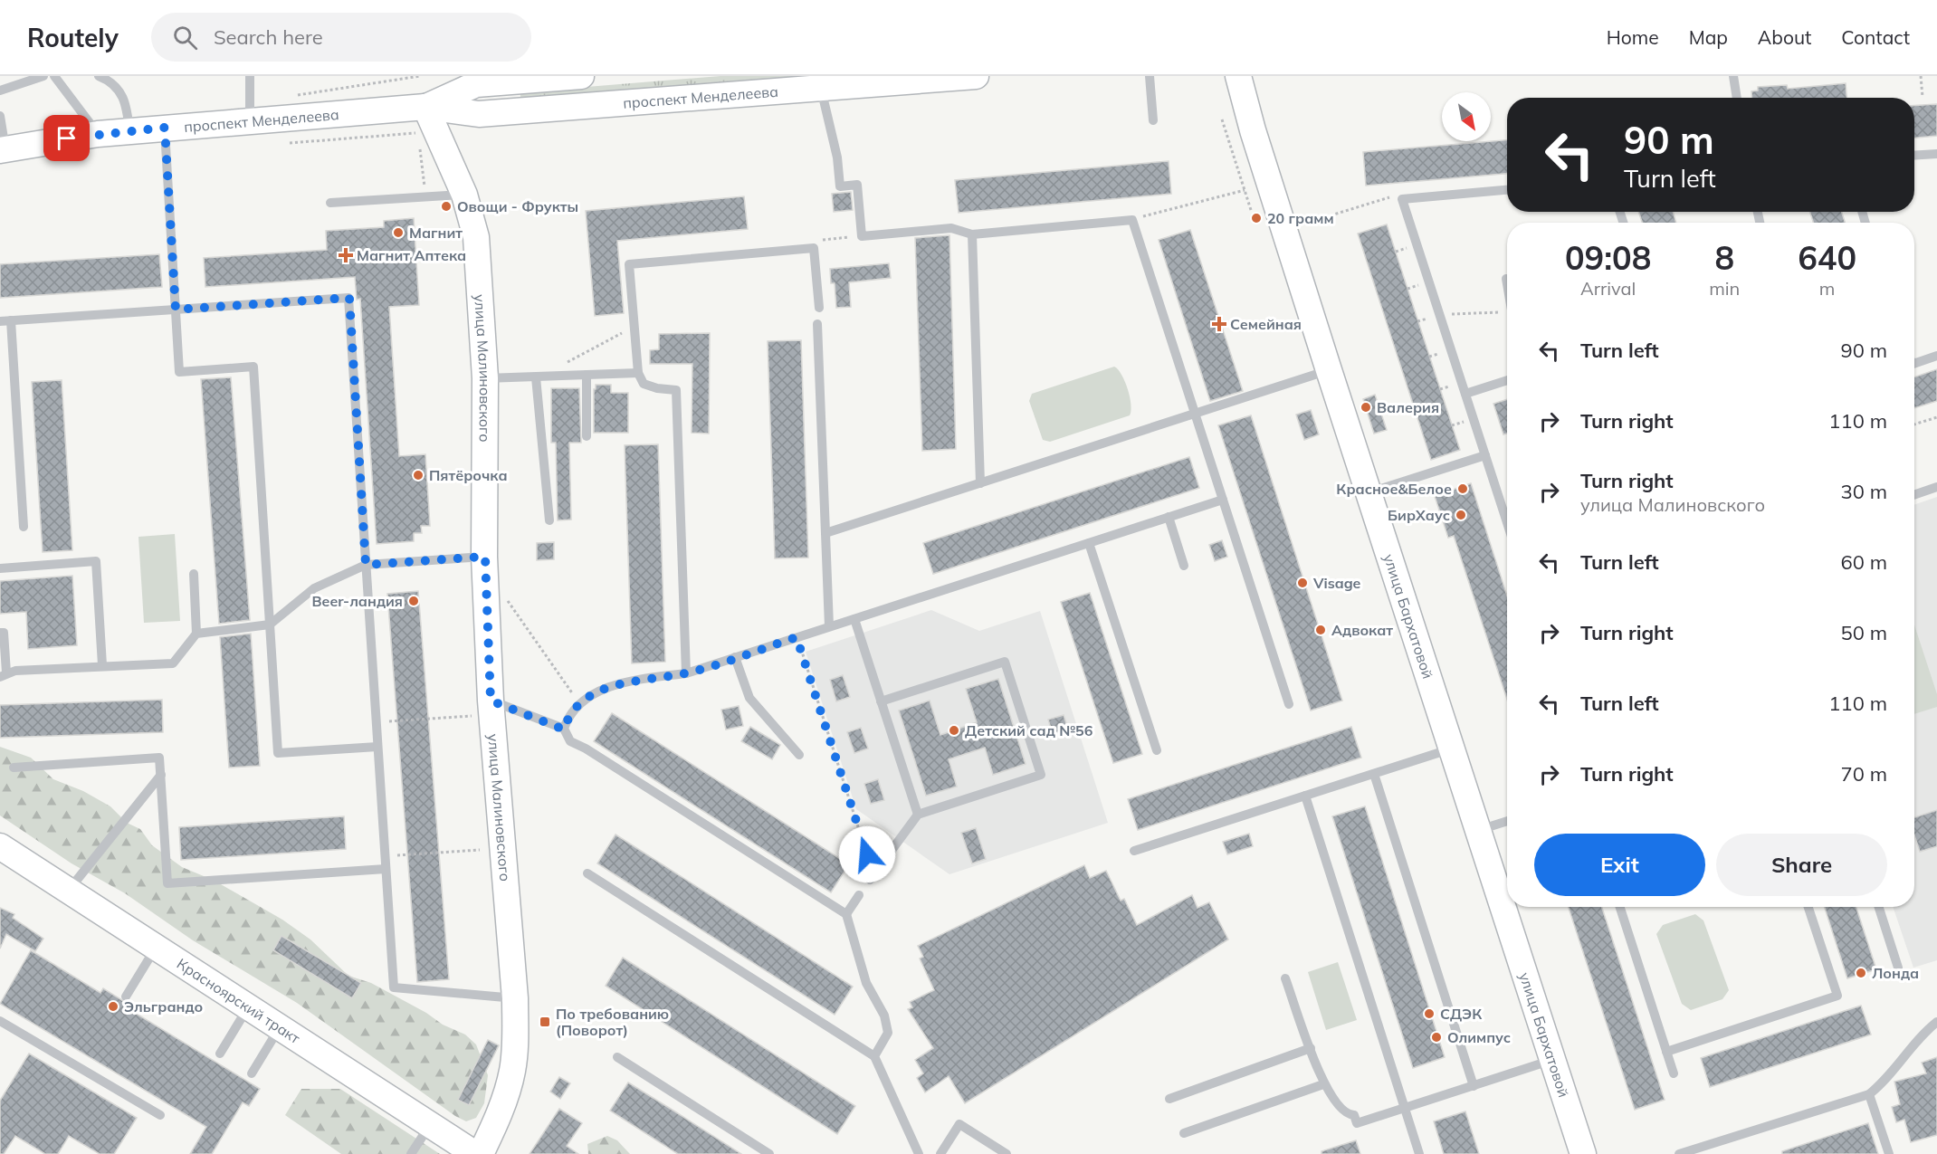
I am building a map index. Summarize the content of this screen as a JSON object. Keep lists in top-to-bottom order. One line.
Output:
{"streets":{"street":["проспект Менделеева","улица Малиновского","улица Бархатовой","Красноярский тракт"]},"crossings":[["проспект Менделеева","улица Малиновского"]],"places":{"other":["Овощи - Фрукты","20 грамм","Магнит","Валерия","Пятёрочка","Красное&Белое","БирХаус","Visage","Beer-ландия","Адвокат","Детский сад №56","Лонда","Эльграндо","СДЭК","Олимпус"],"health":["Магнит Аптека","Семейная"],"transit":["По требованию (Поворот)"]},"north":"bottom right","page":{"header":"Routely","search":"Search here","nav":["Home","Map","About","Contact"],"turn":["90 m","Turn left"],"eta":["09:08","Arrival","8","min","640","m"],"list":[{"name":"Turn left","value":"90 m"},{"name":"Turn right","value":"110 m"},{"name":"Turn right","note":"улица Малиновского","value":"30 m"},{"name":"Turn left","value":"60 m"},{"name":"Turn right","value":"50 m"},{"name":"Turn left","value":"110 m"},{"name":"Turn right","value":"70 m"}],"buttons":["Exit","Share"]}}
